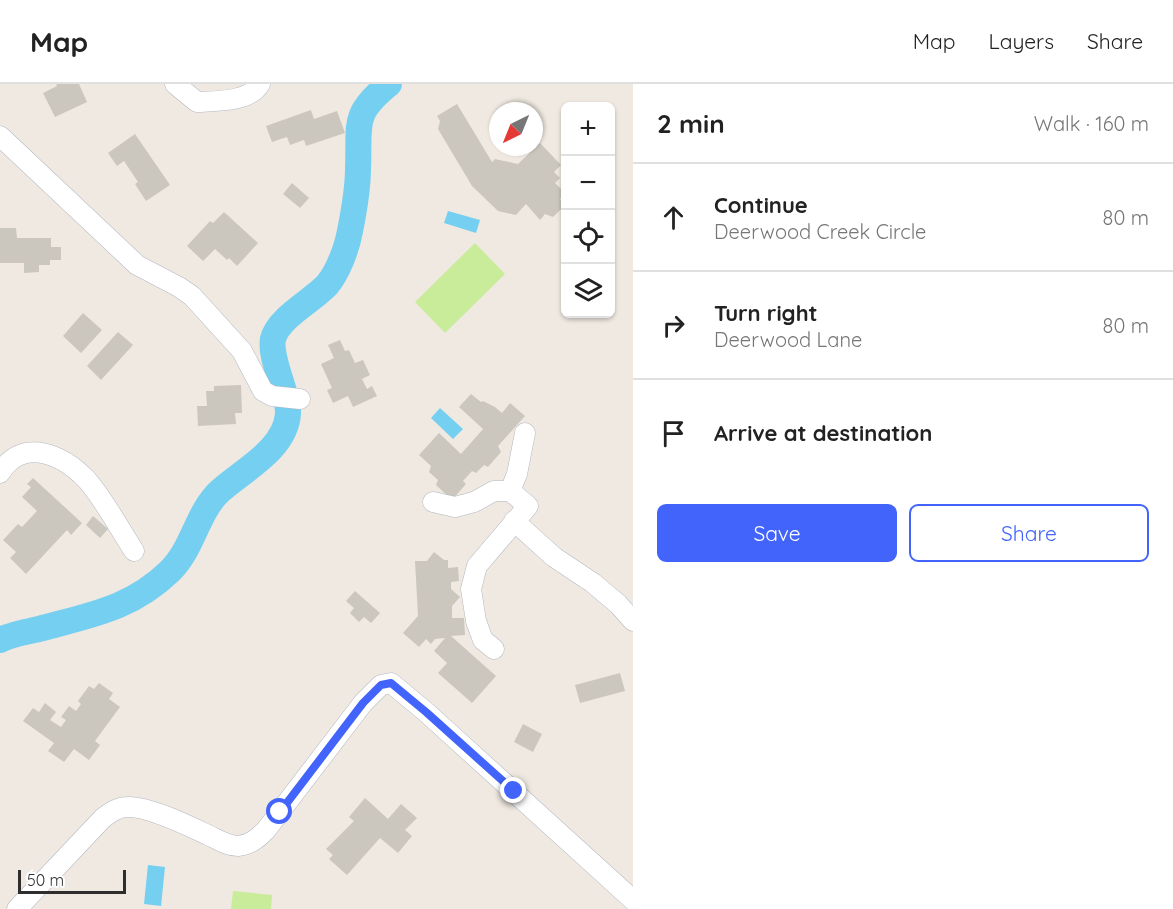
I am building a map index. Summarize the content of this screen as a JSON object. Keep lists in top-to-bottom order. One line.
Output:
{"scale_bar":"50 m","north":"bottom left","page":{"header":"Map","nav":["Map","Layers","Share"],"heading":["2 min","Walk · 160 m"],"map_buttons":["+","−"],"list":[["Continue","Deerwood Creek Circle","80 m"],["Turn right","Deerwood Lane","80 m"],"Arrive at destination"],"buttons":["Save","Share"],"scale":"50 m"}}
